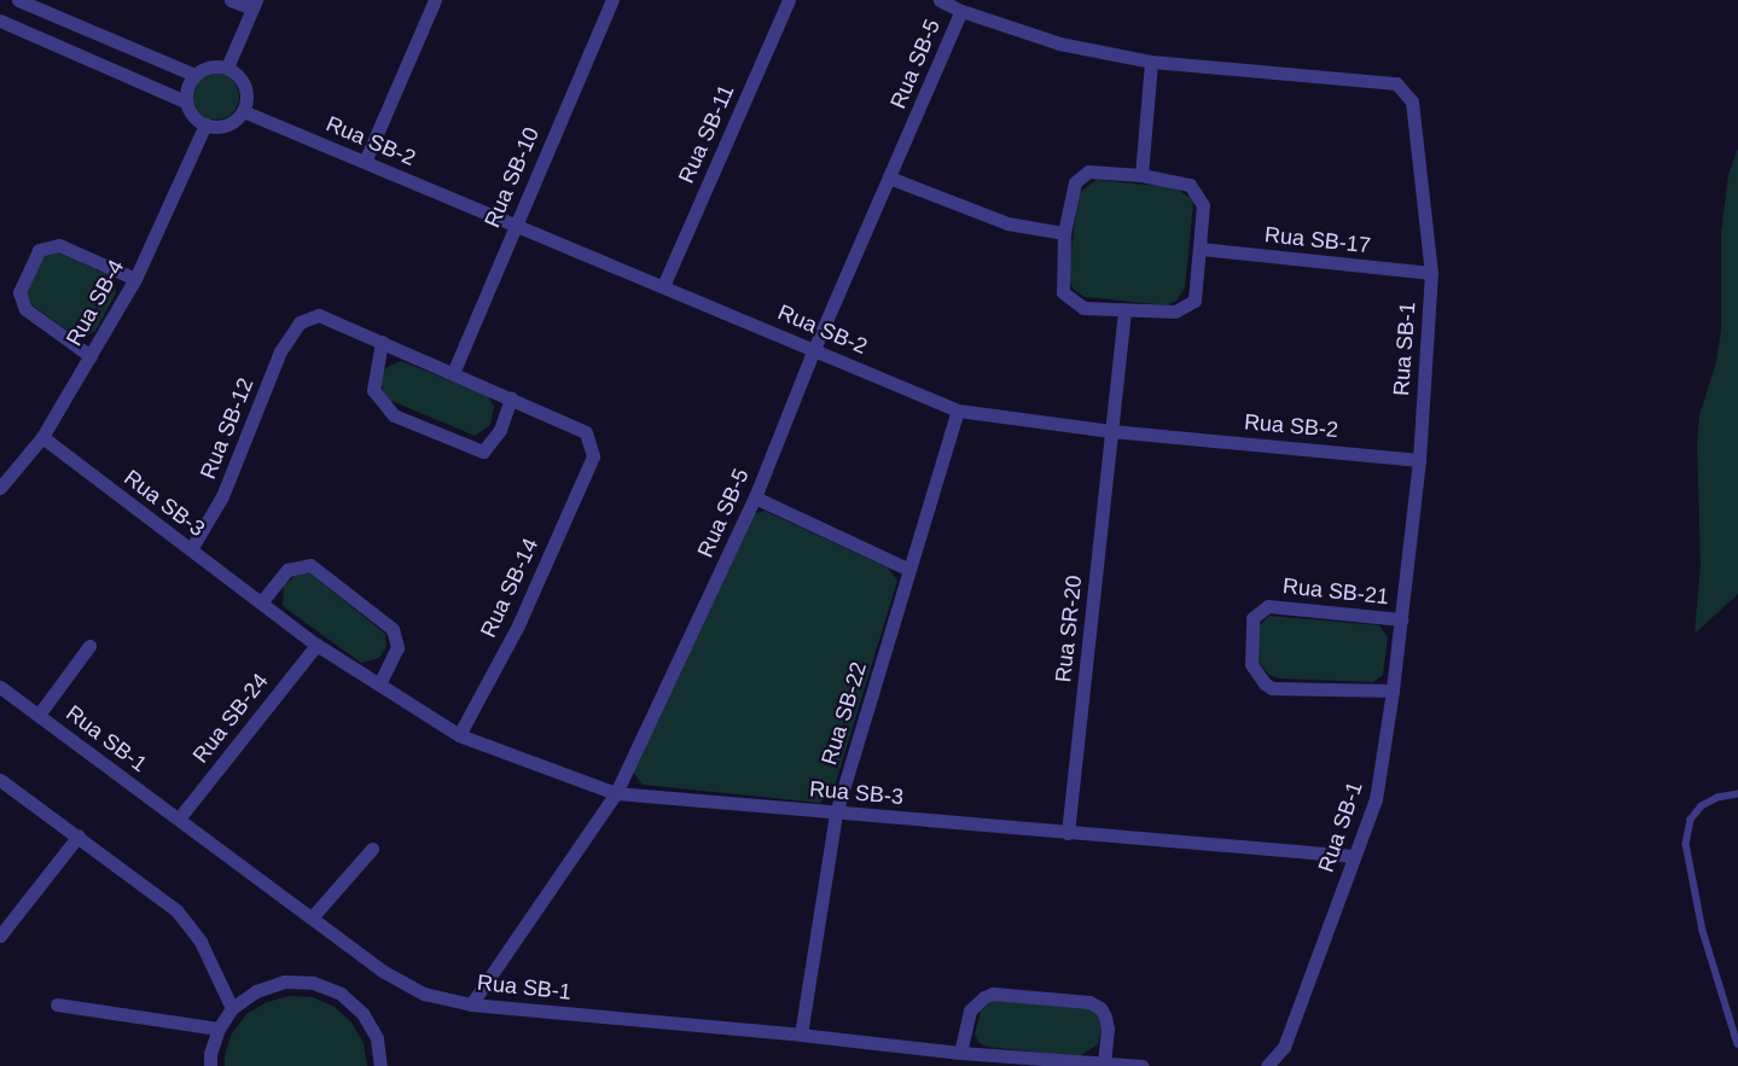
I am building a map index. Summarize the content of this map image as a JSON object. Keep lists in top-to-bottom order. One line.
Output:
{"streets":{"street":["Rua SB-5","Rua SB-11","Rua SB-2","Rua SB-10","Rua SB-17","Rua SB-4","Rua SB-1","Rua SB-12","Rua SB-3","Rua SB-14","Rua SB-21","Rua SR-20","Rua SB-22","Rua SB-24"]},"crossings":[["Rua SB-5","Rua SB-2"],["Rua SB-5","Rua SB-1"],["Rua SB-5","Rua SB-3"],["Rua SB-11","Rua SB-2"],["Rua SB-2","Rua SB-10"],["Rua SB-2","Rua SB-4"],["Rua SB-2","Rua SB-1"],["Rua SB-2","Rua SR-20"],["Rua SB-2","Rua SB-22"],["Rua SB-17","Rua SB-1"],["Rua SB-17","Rua SR-20"],["Rua SB-4","Rua SB-3"],["Rua SB-1","Rua SB-3"],["Rua SB-1","Rua SB-21"],["Rua SB-1","Rua SB-22"],["Rua SB-1","Rua SB-24"],["Rua SB-12","Rua SB-3"],["Rua SB-3","Rua SB-14"],["Rua SB-3","Rua SR-20"],["Rua SB-3","Rua SB-22"],["Rua SB-3","Rua SB-24"]]}
